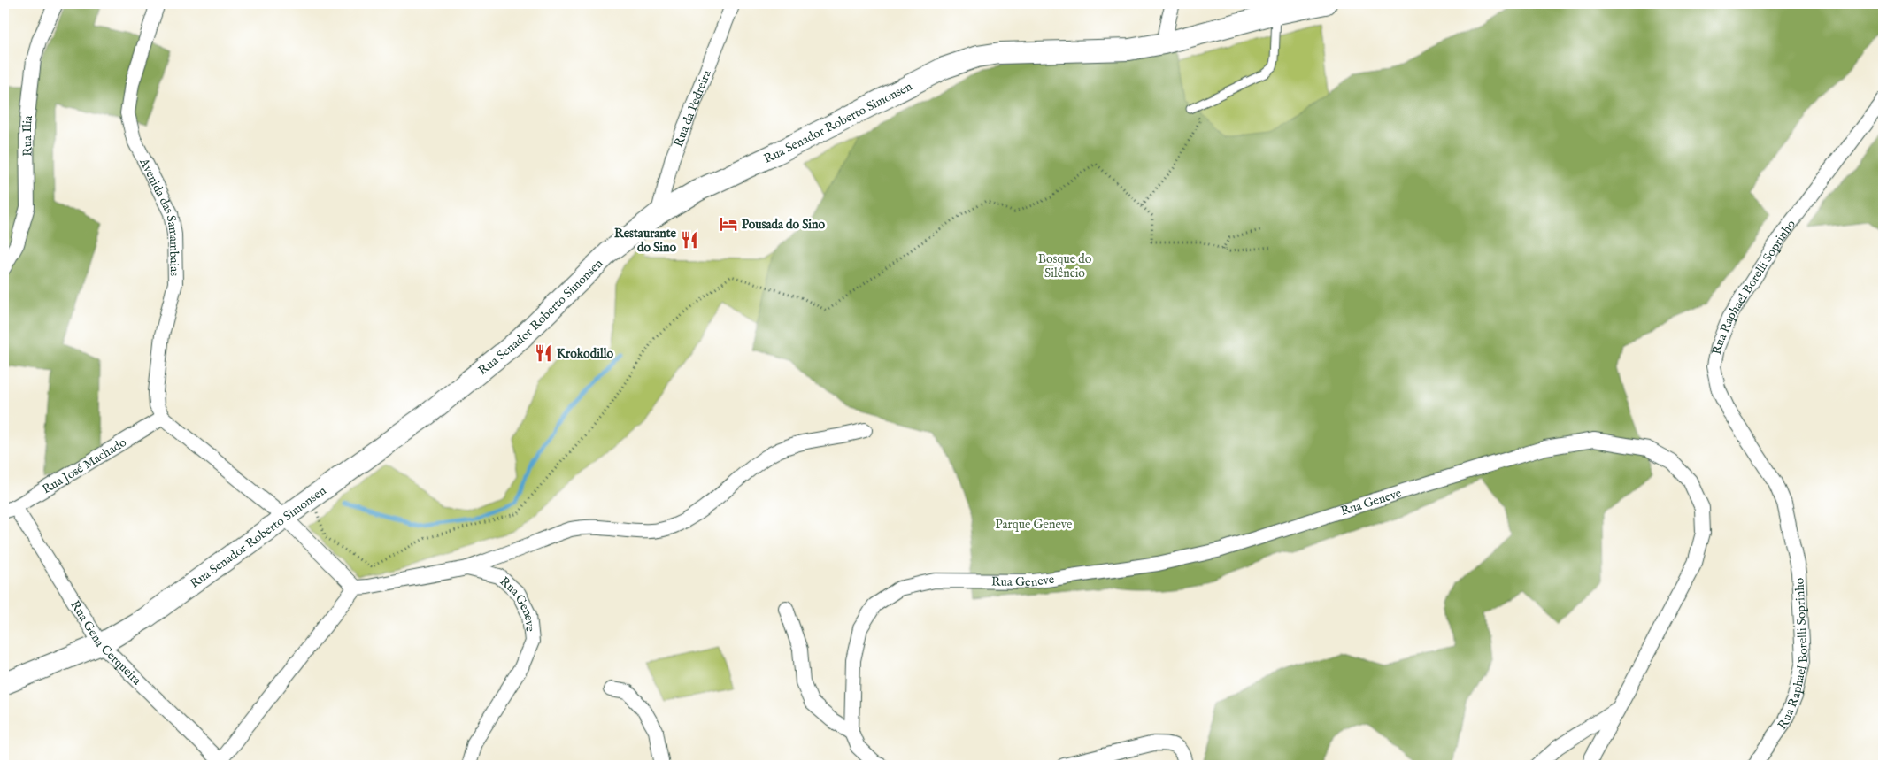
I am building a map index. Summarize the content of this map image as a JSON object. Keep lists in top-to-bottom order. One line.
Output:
{"streets":{"street":["Rua da Pedreira","Rua Senador Roberto Simonsen","Rua Ilia","Avenida das Samambaias","Rua Raphael Borelli Soprinho","Rua José Machado","Rua Geneve","Rua Gena Cerqueira"]},"crossings":[["Rua da Pedreira","Rua Senador Roberto Simonsen"],["Rua Senador Roberto Simonsen","Rua Gena Cerqueira"],["Avenida das Samambaias","Rua José Machado"],["Rua José Machado","Rua Gena Cerqueira"]],"parks":["Bosque do Silêncio","Parque Geneve"],"places":{"hotel":["Pousada do Sino"],"restaurant":["Restaurante do Sino","Krokodillo"]}}
